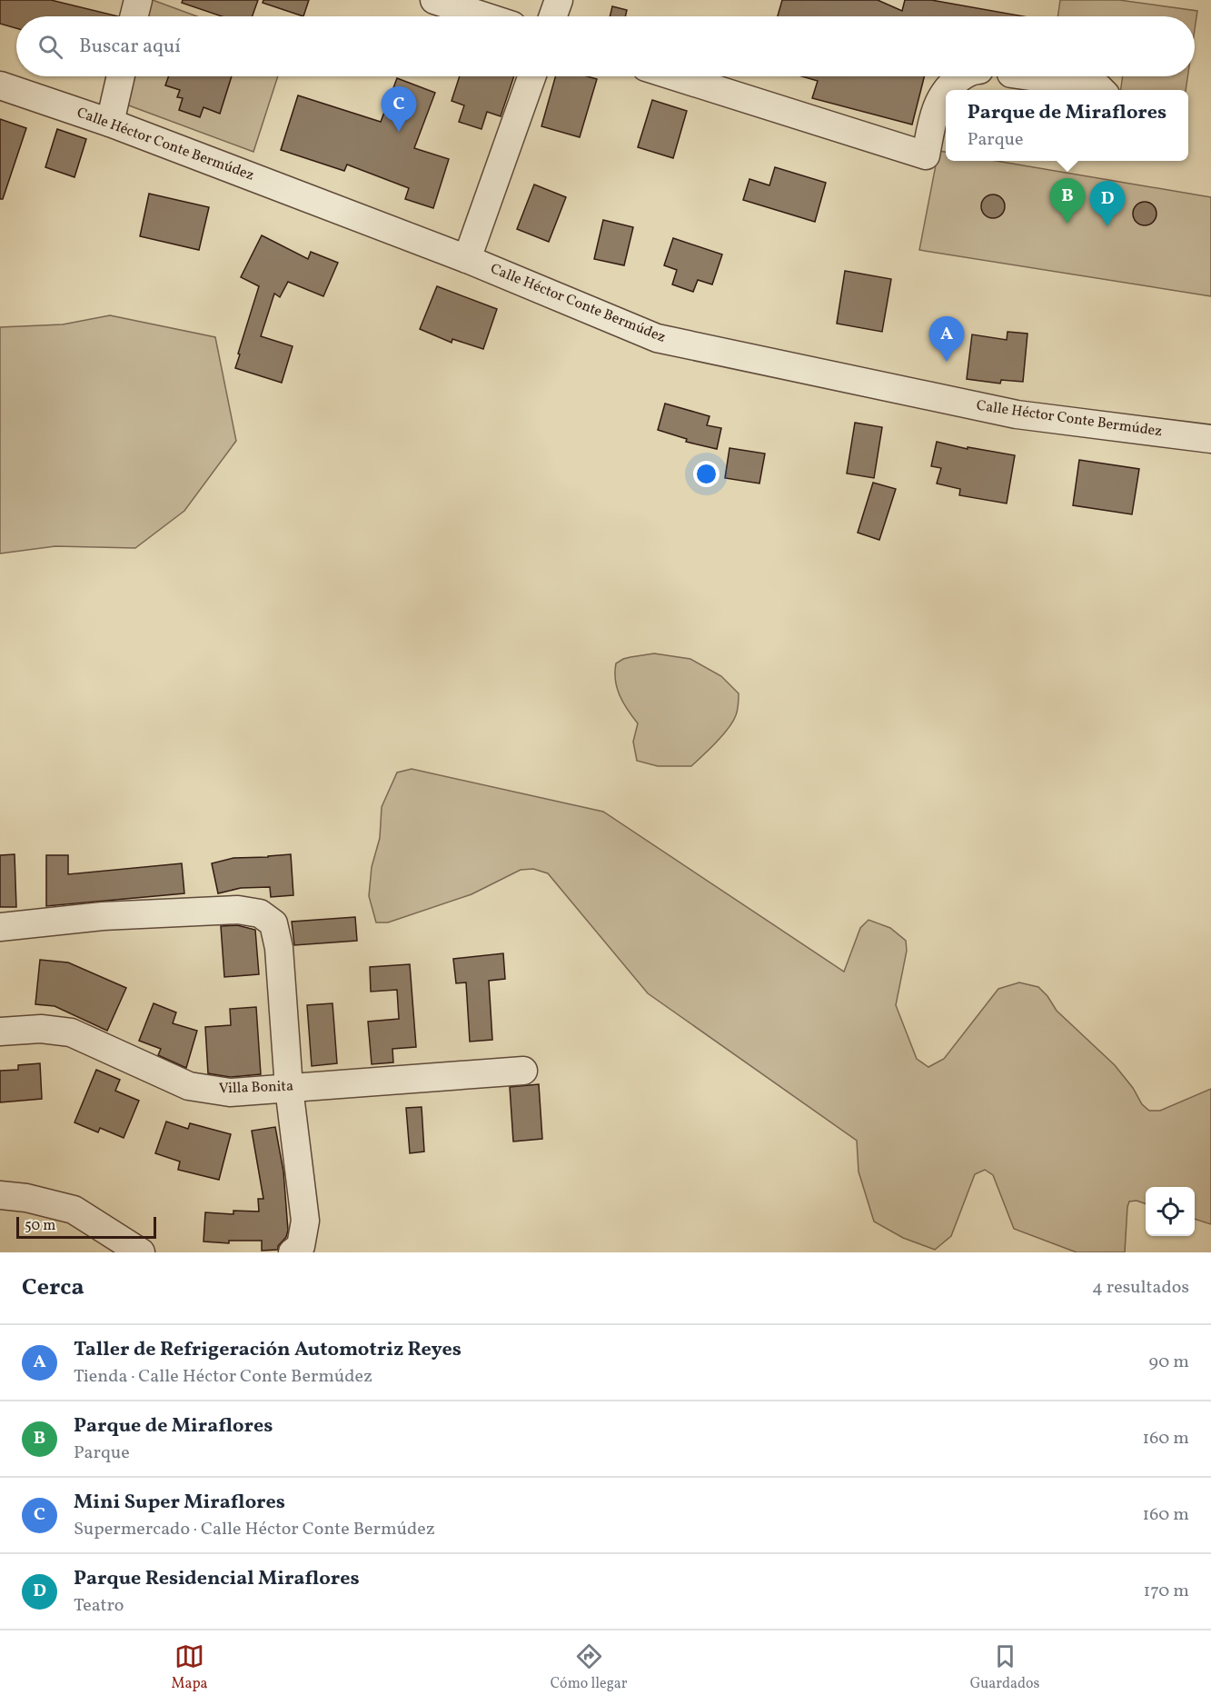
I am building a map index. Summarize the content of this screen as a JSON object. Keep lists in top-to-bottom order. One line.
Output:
{"streets":{"street":["Calle Héctor Conte Bermúdez","Villa Bonita"]},"scale_bar":"50 m","page":{"search":"Buscar aquí","pins":["C","B","D","A"],"popup":["Parque de Miraflores","Parque"],"scale":"50 m","heading":["Cerca","4 resultados"],"list":[{"mark":"A","name":"Taller de Refrigeración Automotriz Reyes","note":"Tienda · Calle Héctor Conte Bermúdez","value":"90 m"},{"mark":"B","name":"Parque de Miraflores","note":"Parque","value":"160 m"},{"mark":"C","name":"Mini Super Miraflores","note":"Supermercado · Calle Héctor Conte Bermúdez","value":"160 m"},{"mark":"D","name":"Parque Residencial Miraflores","note":"Teatro","value":"170 m"}],"nav":["Mapa","Cómo llegar","Guardados"]}}
